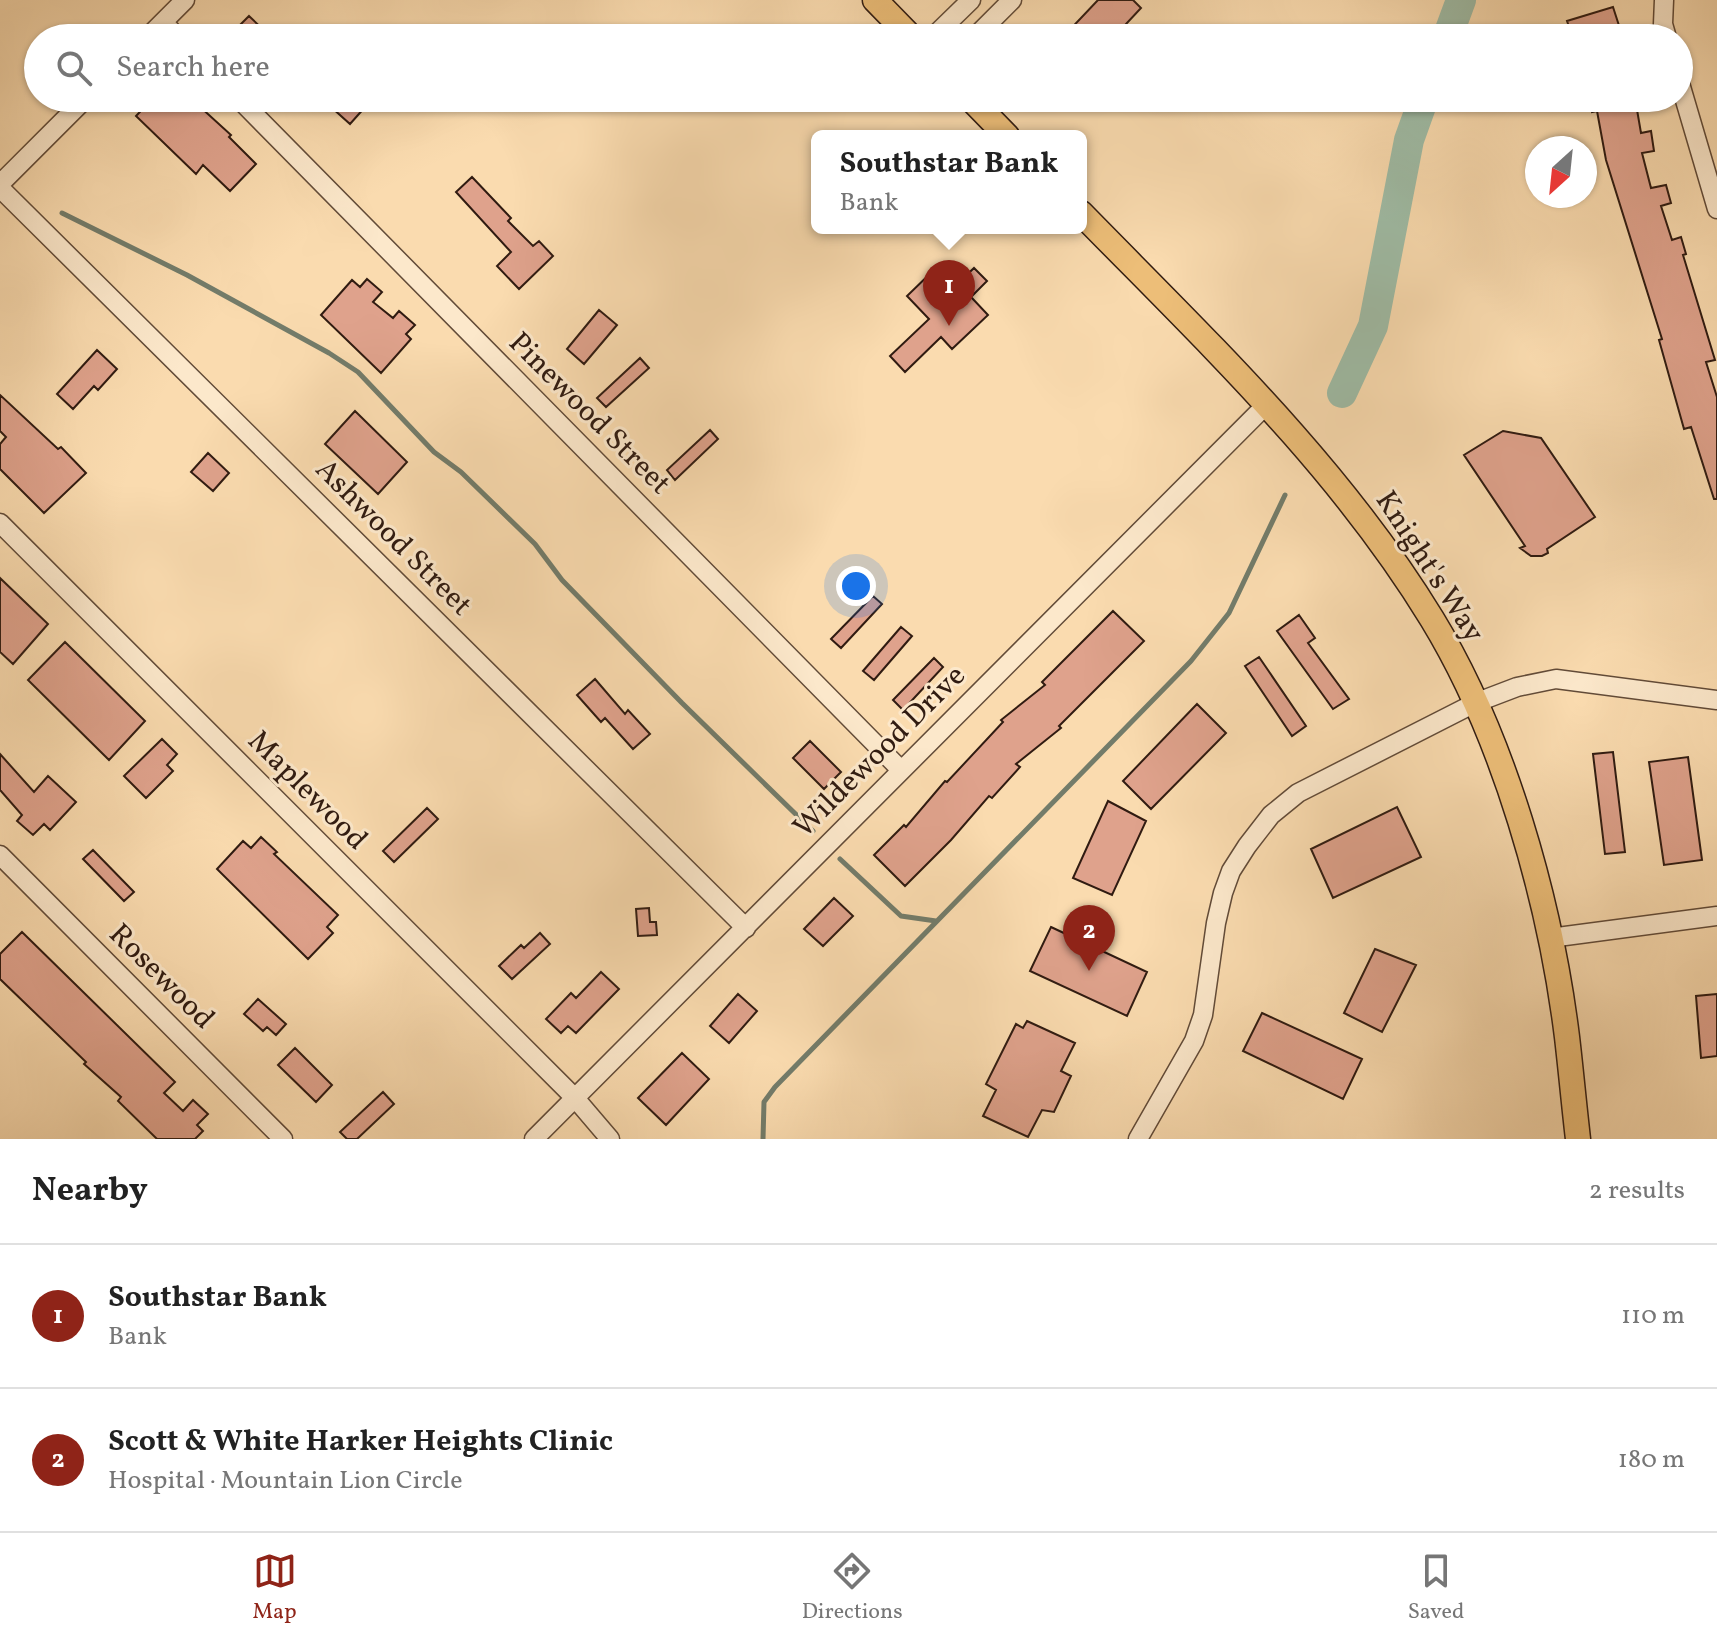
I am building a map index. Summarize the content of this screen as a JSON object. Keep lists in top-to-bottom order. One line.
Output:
{"streets":{"main road":["Knight's Way"],"street":["Pinewood Street","Ashwood Street","Wildewood Drive","Maplewood","Rosewood"]},"crossings":[["Pinewood Street","Wildewood Drive"],["Ashwood Street","Wildewood Drive"],["Knight's Way","Wildewood Drive"],["Wildewood Drive","Maplewood"]],"north":"bottom left","page":{"search":"Search here","popup":["Southstar Bank","Bank"],"pins":["1","2"],"heading":["Nearby","2 results"],"list":[{"mark":"1","name":"Southstar Bank","note":"Bank","value":"110 m"},{"mark":"2","name":"Scott & White Harker Heights Clinic","note":"Hospital · Mountain Lion Circle","value":"180 m"}],"nav":["Map","Directions","Saved"]}}
